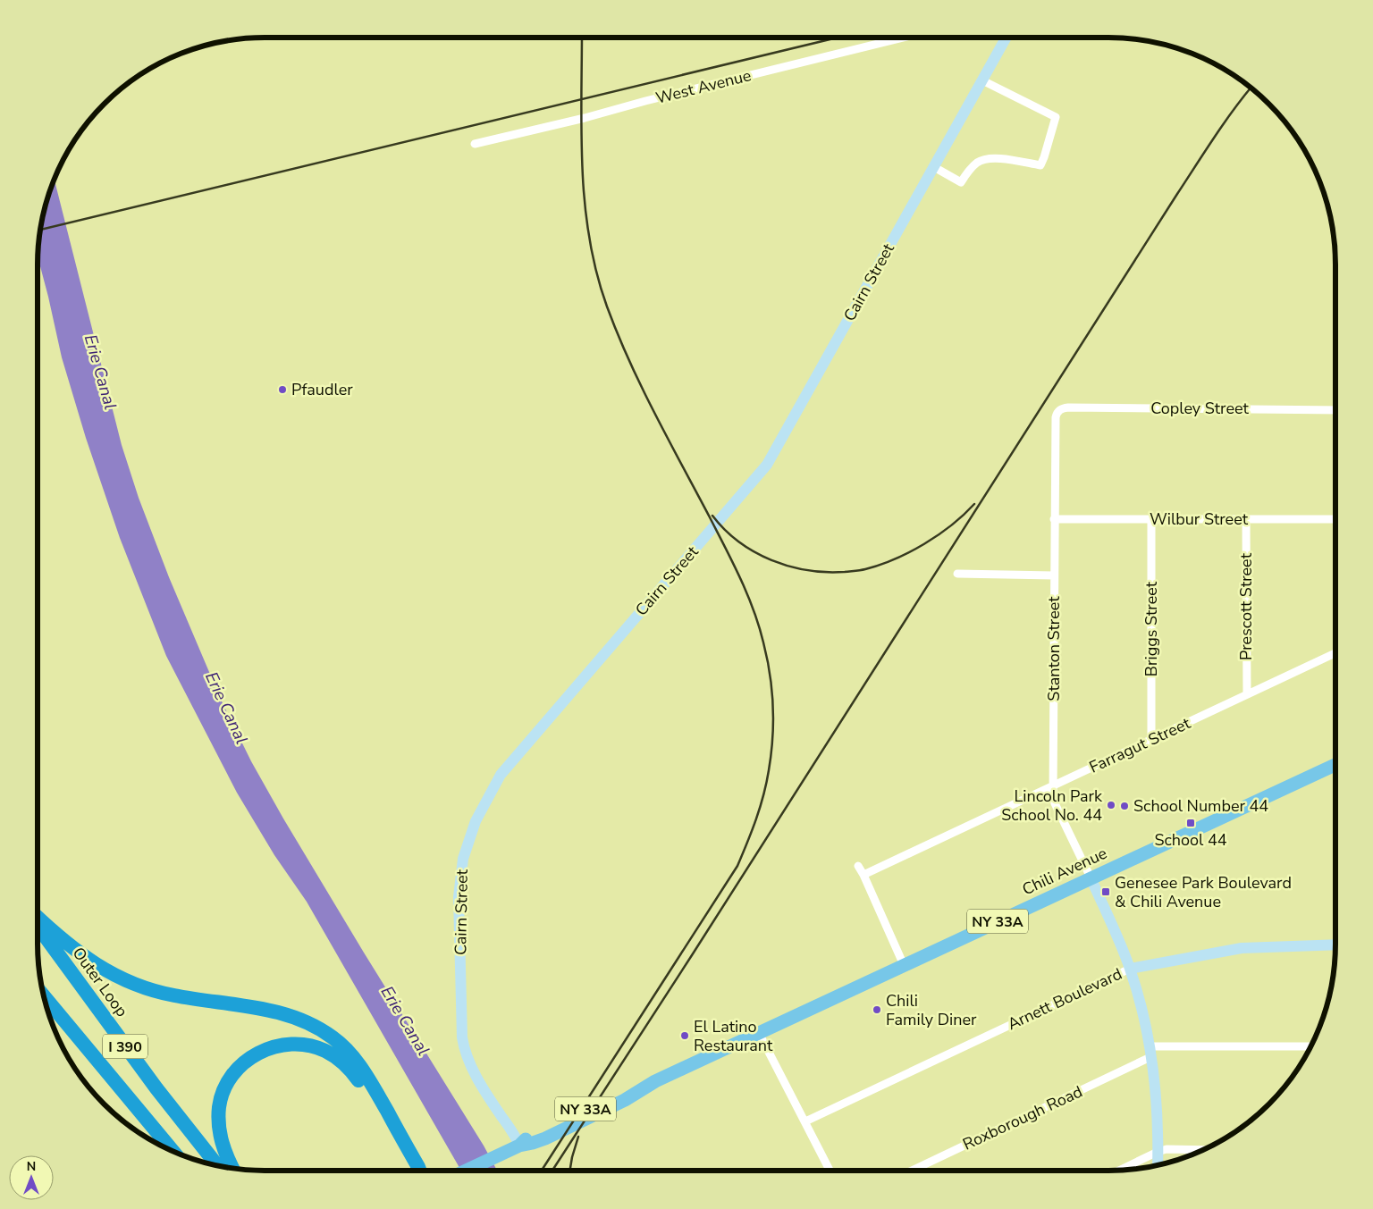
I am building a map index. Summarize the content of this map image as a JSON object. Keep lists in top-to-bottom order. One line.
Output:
{"streets":{"highway":["Outer Loop","I 390"],"main road":["Chili Avenue","NY 33A"],"street":["West Avenue","Cairn Street","Copley Street","Wilbur Street","Prescott Street","Briggs Street","Stanton Street","Farragut Street","Arnett Boulevard","Roxborough Road"]},"crossings":[["Cairn Street","Chili Avenue"],["Copley Street","Stanton Street"],["Wilbur Street","Prescott Street"],["Wilbur Street","Briggs Street"],["Wilbur Street","Stanton Street"],["Prescott Street","Farragut Street"],["Briggs Street","Farragut Street"],["Stanton Street","Farragut Street"],["Stanton Street","Chili Avenue"]],"water":["Erie Canal"],"places":{"other":["Pfaudler","Lincoln Park School No. 44","School Number 44","Chili Family Diner","El Latino Restaurant"],"transit":["School 44","Genesee Park Boulevard & Chili Avenue"]},"north":"top"}
